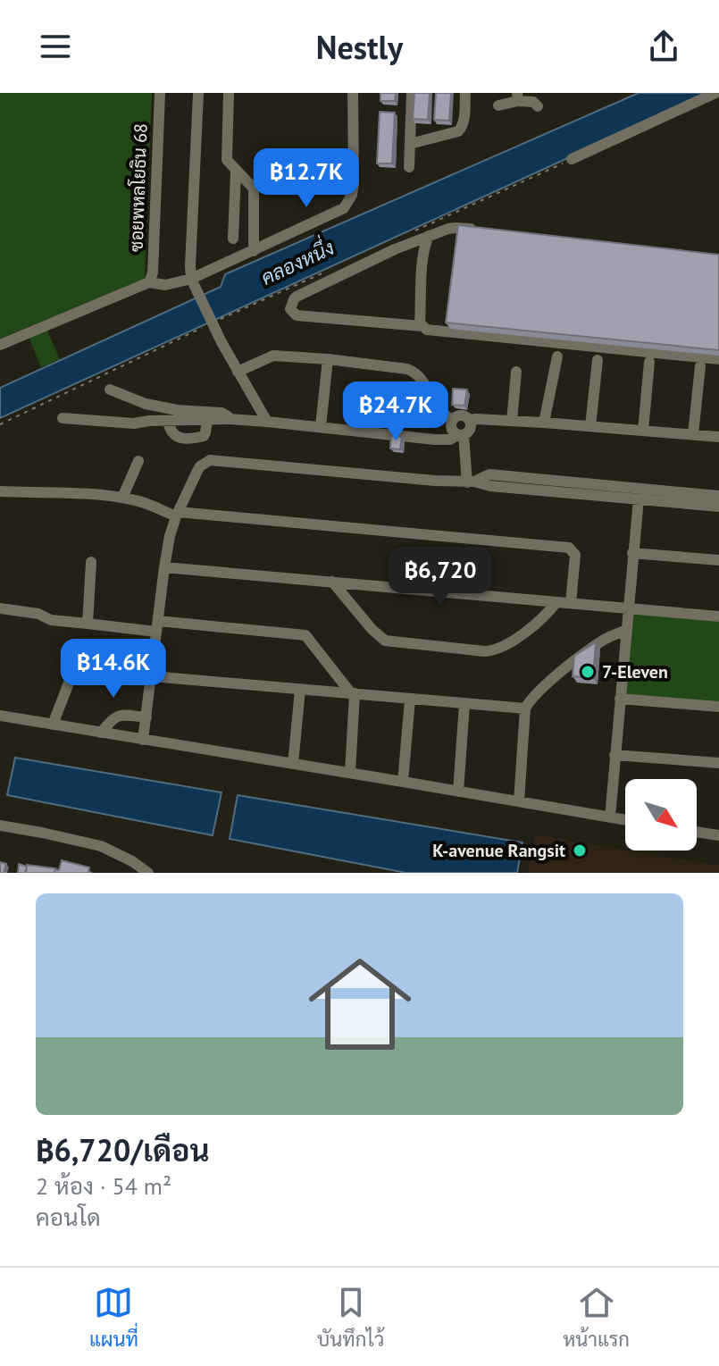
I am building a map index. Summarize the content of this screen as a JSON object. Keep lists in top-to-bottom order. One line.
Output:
{"streets":{"street":["ซอยพหลโยธิน 68"]},"water":["คลองหนึ่ง"],"places":["7-Eleven","K-avenue Rangsit"],"north":"bottom right","page":{"header":"Nestly","price":["฿12.7K","฿24.7K","฿6,720","฿14.6K"],"list":[{"name":"฿6,720/เดือน","note":"2 ห้อง · 54 m² · คอนโด"}],"tabs":["แผนที่","บันทึกไว้","หน้าแรก"]}}
